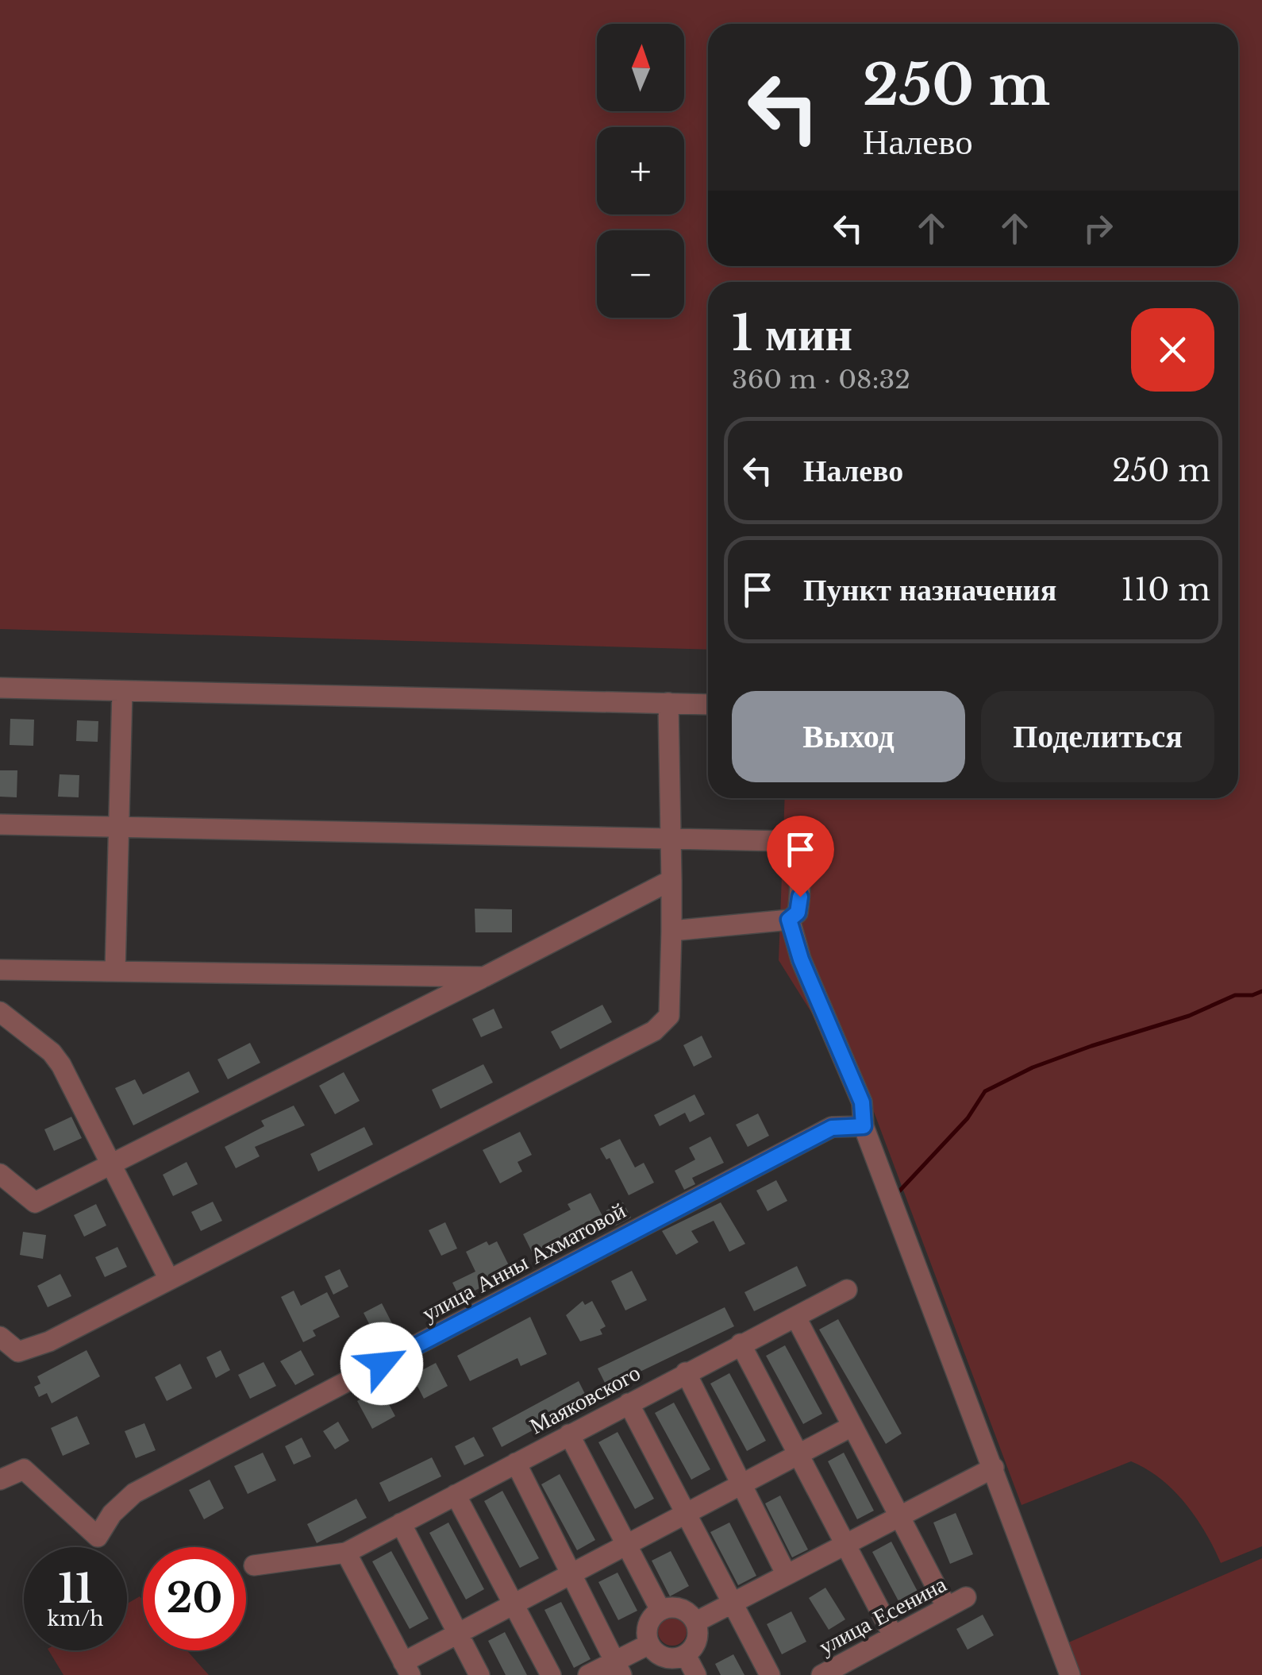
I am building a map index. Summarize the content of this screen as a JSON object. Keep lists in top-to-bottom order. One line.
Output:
{"streets":{"street":["улица Анны Ахматовой","Маяковского","улица Есенина"]},"north":"top","page":{"map_buttons":["+","−"],"turn":["250 m","Налево"],"heading":["1 мин","360 m · 08:32"],"list":[{"name":"Налево","value":"250 m"},{"name":"Пункт назначения","value":"110 m"}],"buttons":["Выход","Поделиться"],"speed":"11 km/h","limit":"20"}}
